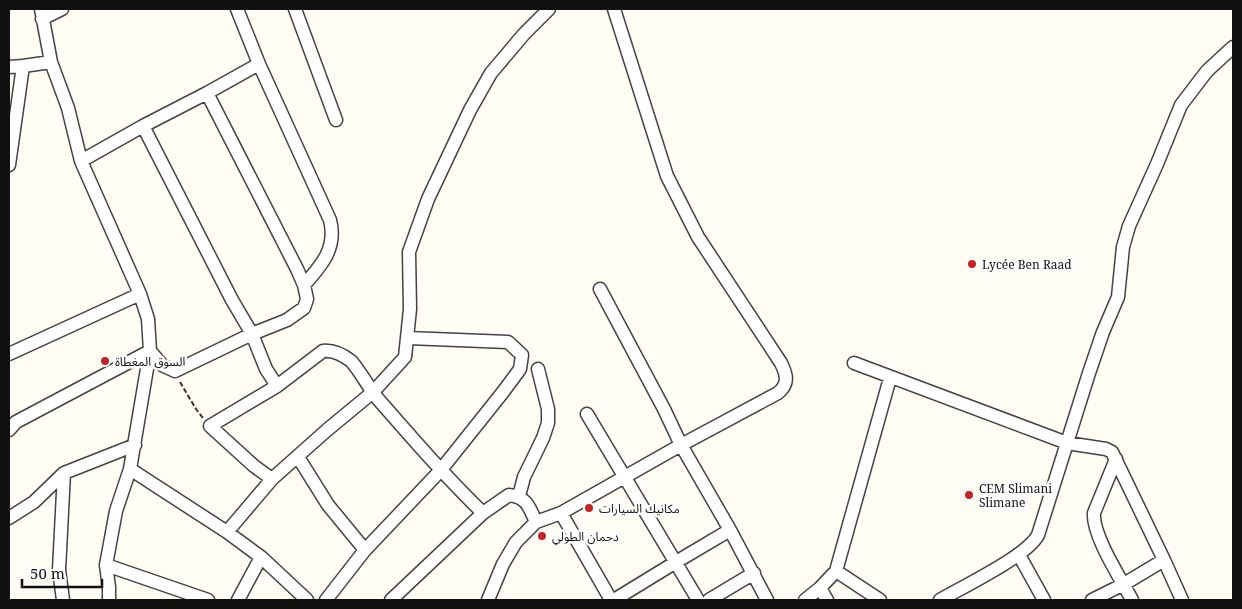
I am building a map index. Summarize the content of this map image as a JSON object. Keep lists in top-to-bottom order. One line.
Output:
{"places":["Lycée Ben Raad","السوق المغطاة","CEM Slimani Slimane","مكانيك السيارات","دحمان الطولي"],"scale_bar":"50 m"}
